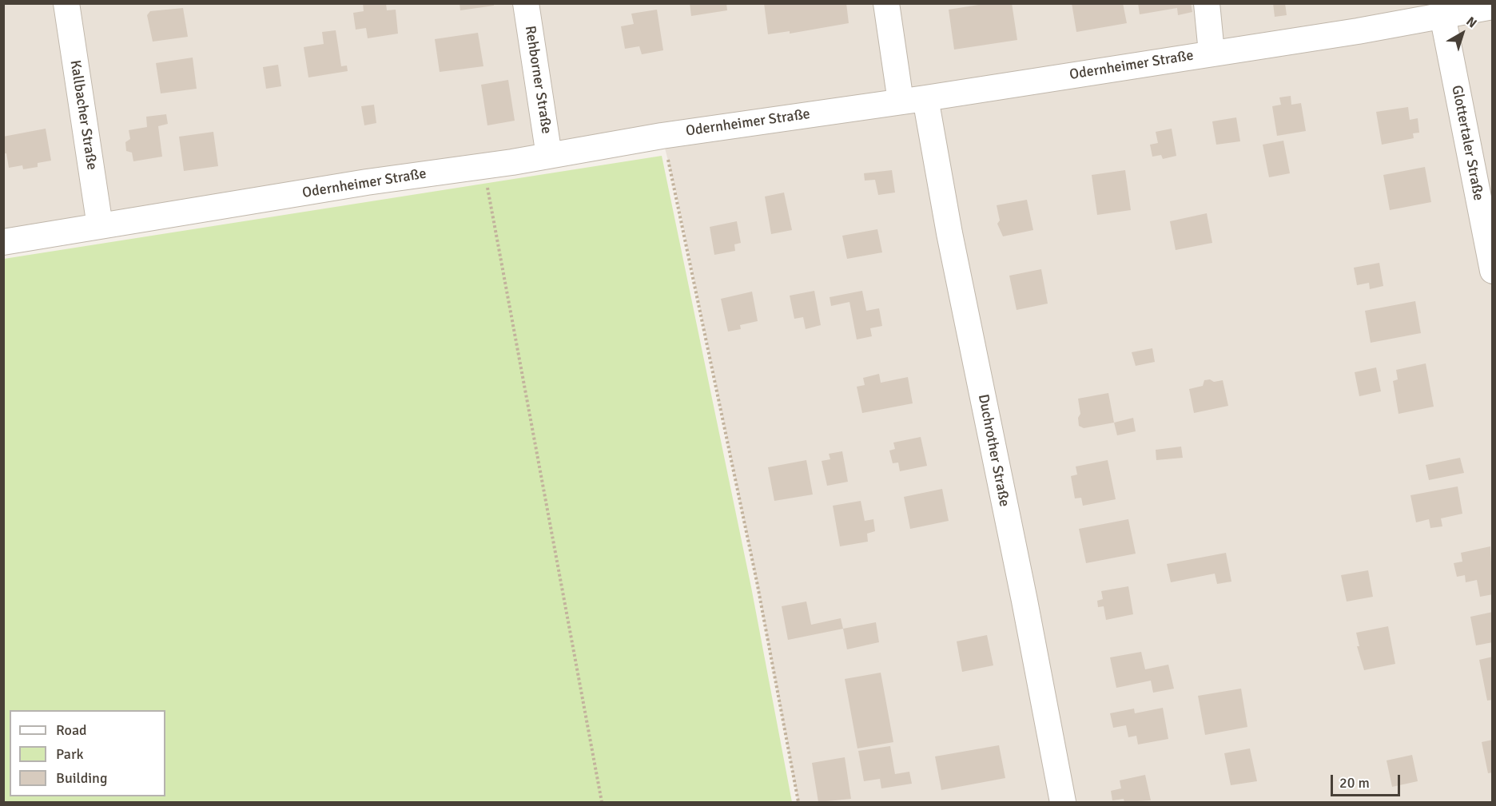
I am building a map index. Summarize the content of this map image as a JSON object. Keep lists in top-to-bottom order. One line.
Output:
{"streets":{"street":["Odernheimer Straße","Rehborner Straße","Kallbacher Straße","Glottertaler Straße","Duchrother Straße"]},"crossings":[["Odernheimer Straße","Rehborner Straße"],["Odernheimer Straße","Kallbacher Straße"],["Odernheimer Straße","Glottertaler Straße"],["Odernheimer Straße","Duchrother Straße"]],"legend":["Road","Park","Building"],"scale_bar":"20 m","north":"top right"}
